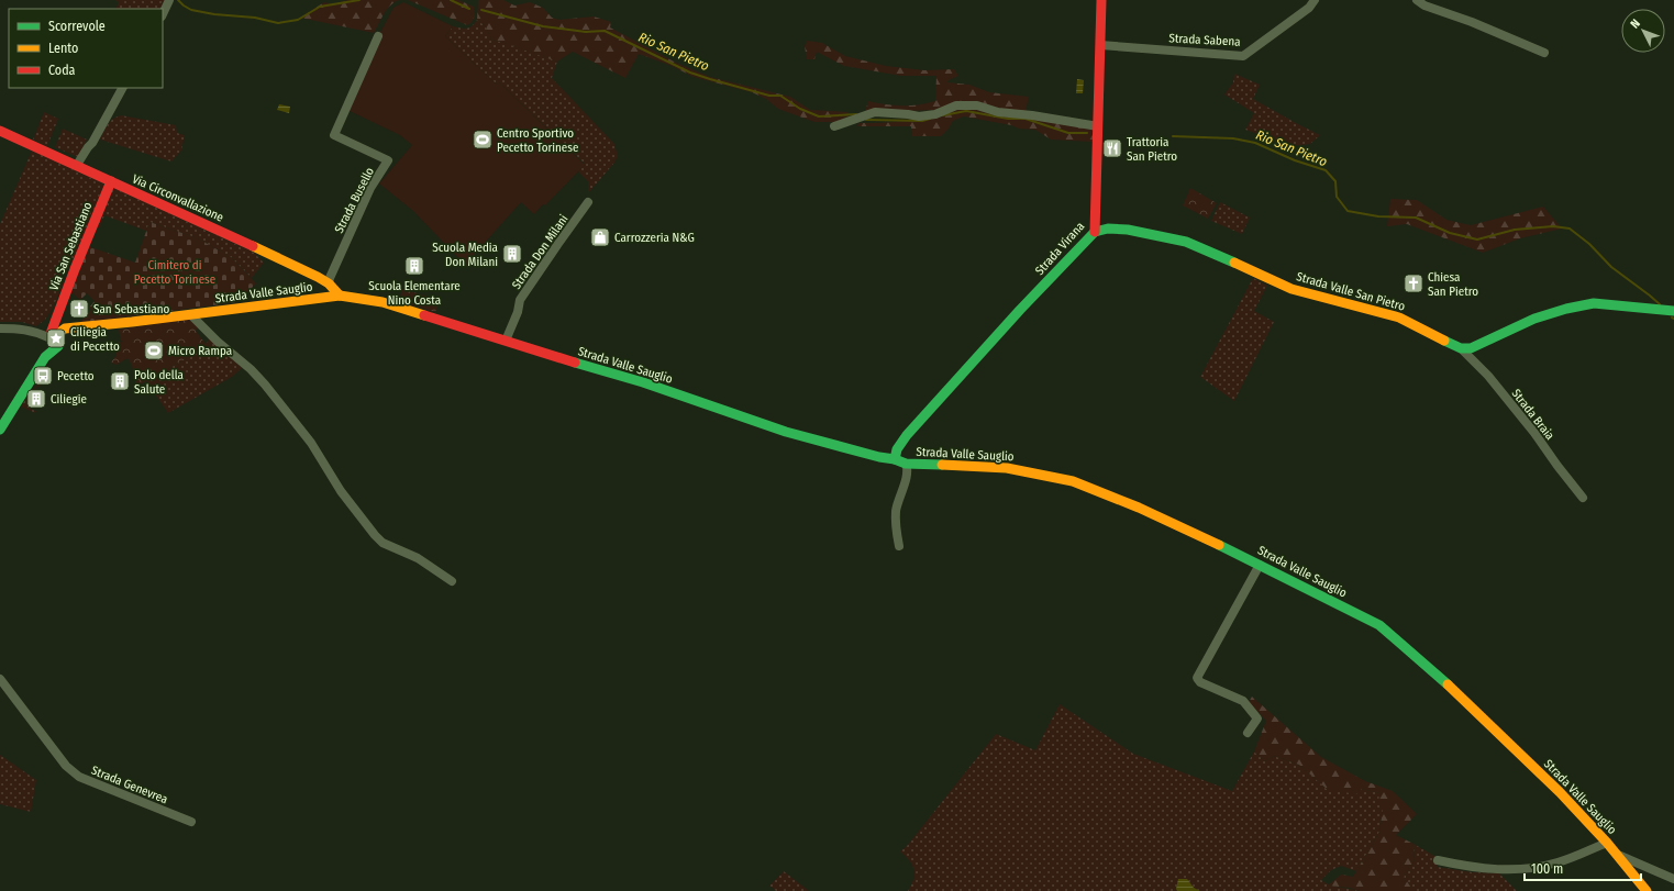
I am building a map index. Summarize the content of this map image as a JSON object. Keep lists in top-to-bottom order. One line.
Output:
{"streets":{"street":["Strada Sabena","Via Circonvallazione","Strada Busello","Via San Sebastiano","Strada Virana","Strada Don Milani","Strada Valle San Pietro","Strada Valle Sauglio","Strada Braia","Strada Genevrea"]},"crossings":[["Strada Sabena","Strada Virana"],["Via Circonvallazione","Strada Busello"],["Via Circonvallazione","Via San Sebastiano"],["Via Circonvallazione","Strada Valle Sauglio"],["Via San Sebastiano","Strada Valle Sauglio"],["Strada Virana","Strada Valle San Pietro"],["Strada Virana","Strada Valle Sauglio"],["Strada Don Milani","Strada Valle Sauglio"],["Strada Valle San Pietro","Strada Braia"]],"water":["Rio San Pietro"],"parks":["Cimitero di Pecetto Torinese"],"places":{"sports":["Centro Sportivo Pecetto Torinese","Micro Rampa"],"restaurant":["Trattoria San Pietro"],"shop":["Carrozzeria N&G"],"building":["Scuola Media Don Milani","Scuola Elementare Nino Costa","Polo della Salute","Ciliegie"],"church":["Chiesa San Pietro","San Sebastiano"],"place":["Ciliegia di Pecetto"],"bus stop":["Pecetto"]},"legend":["Scorrevole","Lento","Coda"],"scale_bar":"100 m","north":"top left"}
